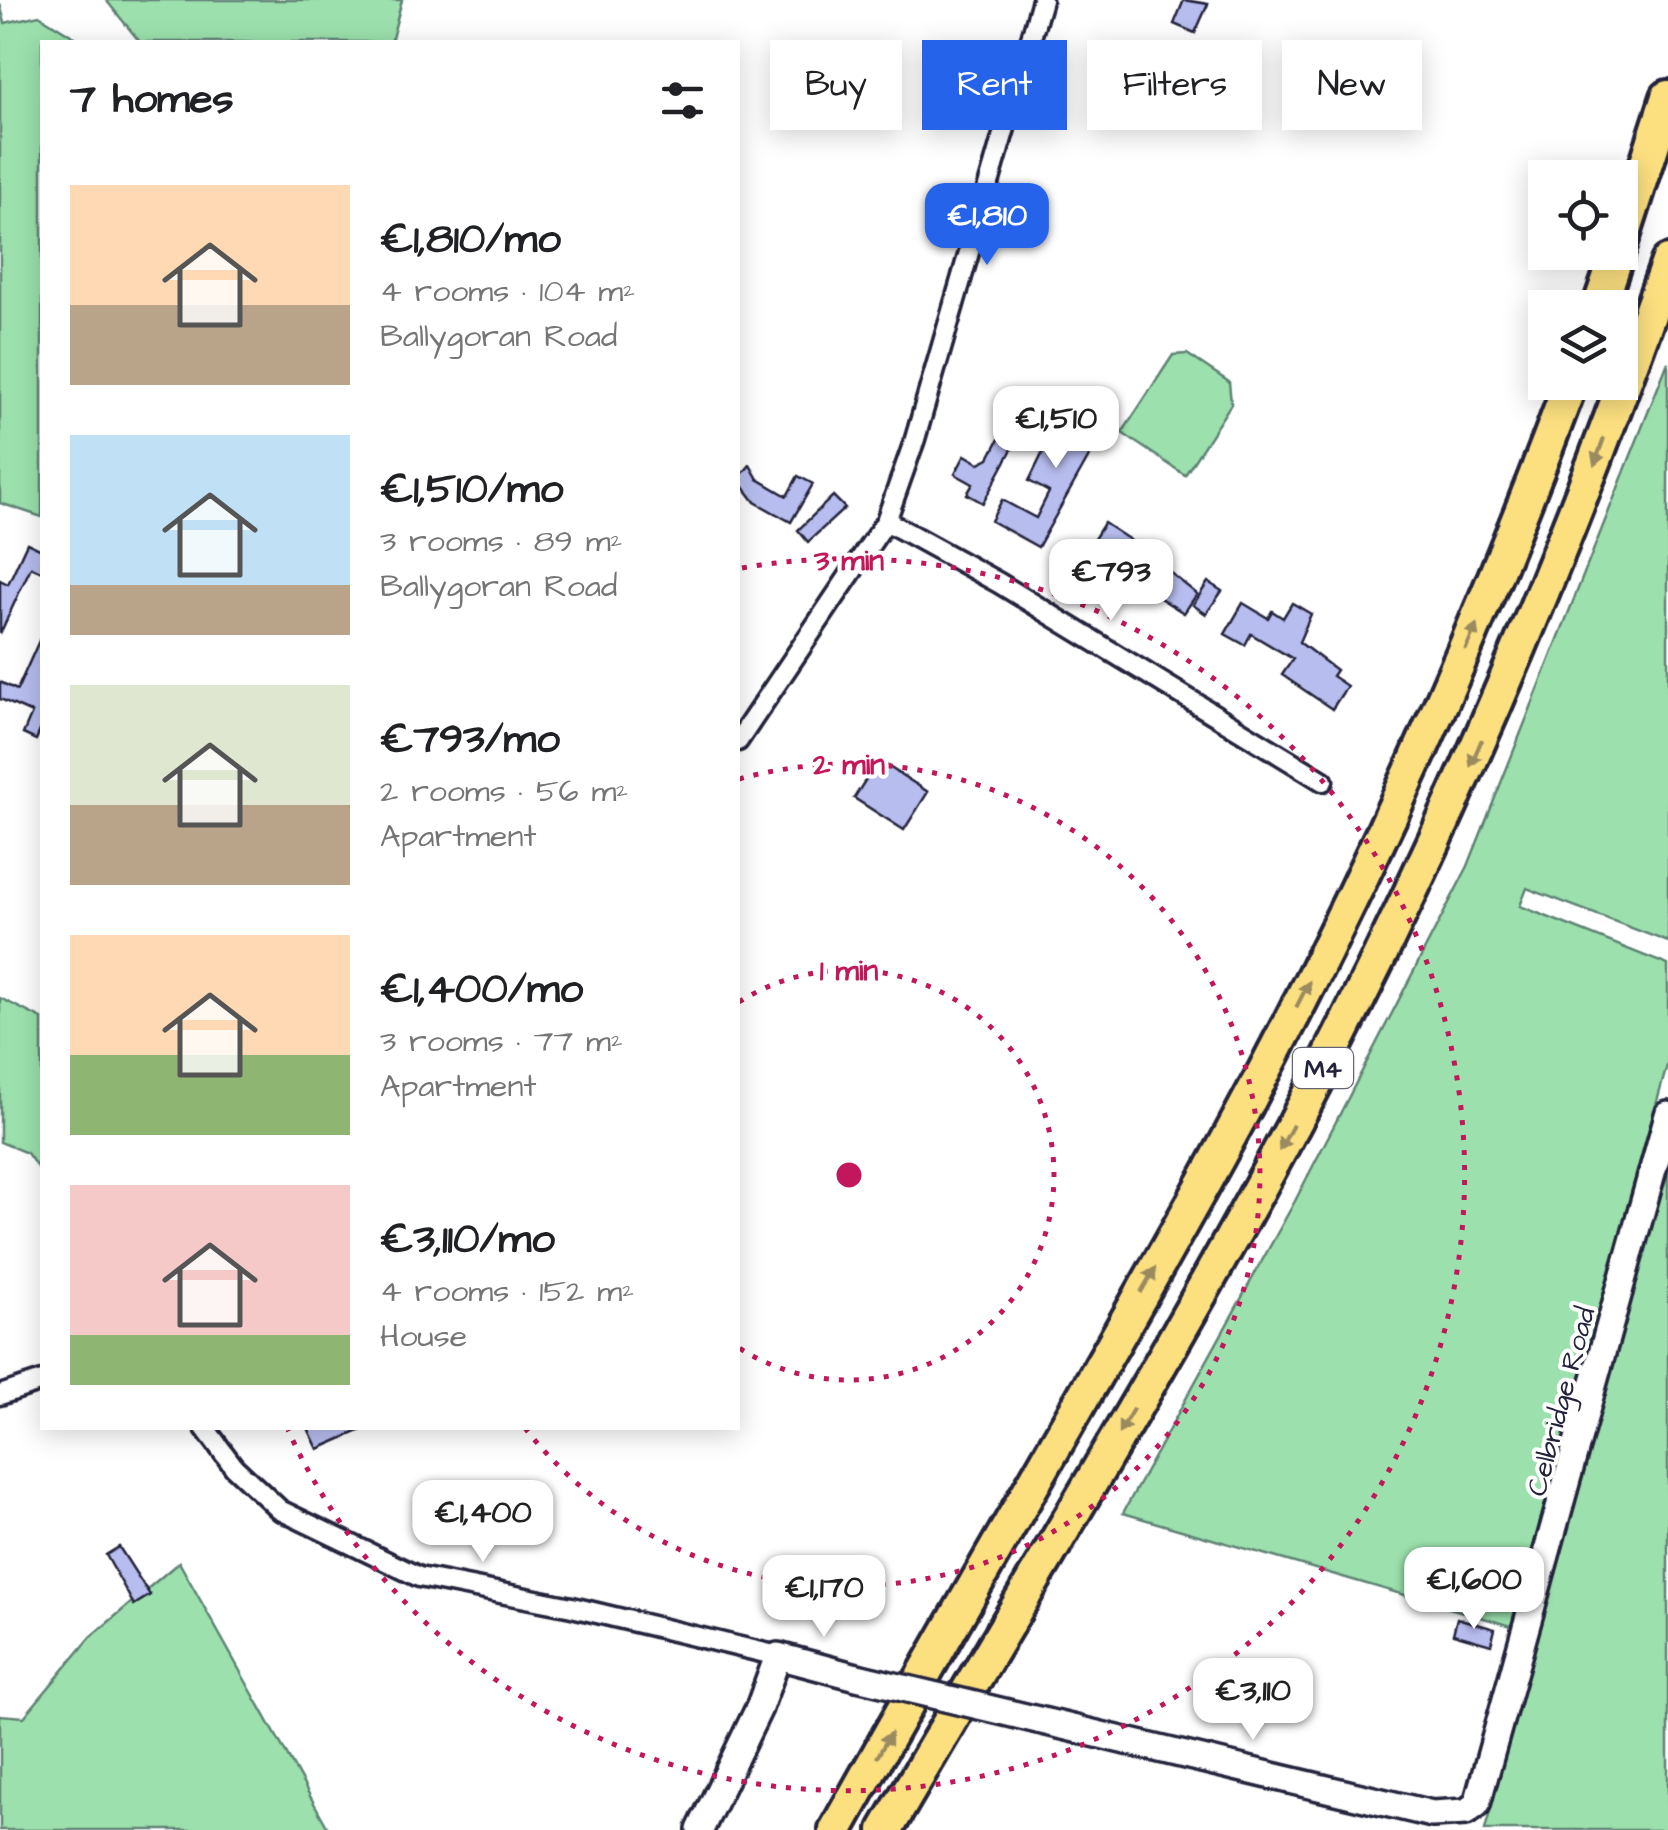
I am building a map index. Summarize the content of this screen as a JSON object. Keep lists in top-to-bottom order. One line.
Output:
{"streets":{"highway":["M4"],"main road":["Celbridge Road"]},"page":{"chip":["Buy","Rent","Filters","New"],"heading":"7 homes","list":[{"name":"€1,810/mo","note":"4 rooms · 104 m² · Ballygoran Road"},{"name":"€1,510/mo","note":"3 rooms · 89 m² · Ballygoran Road"},{"name":"€793/mo","note":"2 rooms · 56 m² · Apartment"},{"name":"€1,400/mo","note":"3 rooms · 77 m² · Apartment"},{"name":"€3,110/mo","note":"4 rooms · 152 m² · House"}],"price":["€1,810","€1,510","€793","€1,400","€1,600","€1,170","€3,110"]},"rings":["3 min","2 min","1 min"]}
